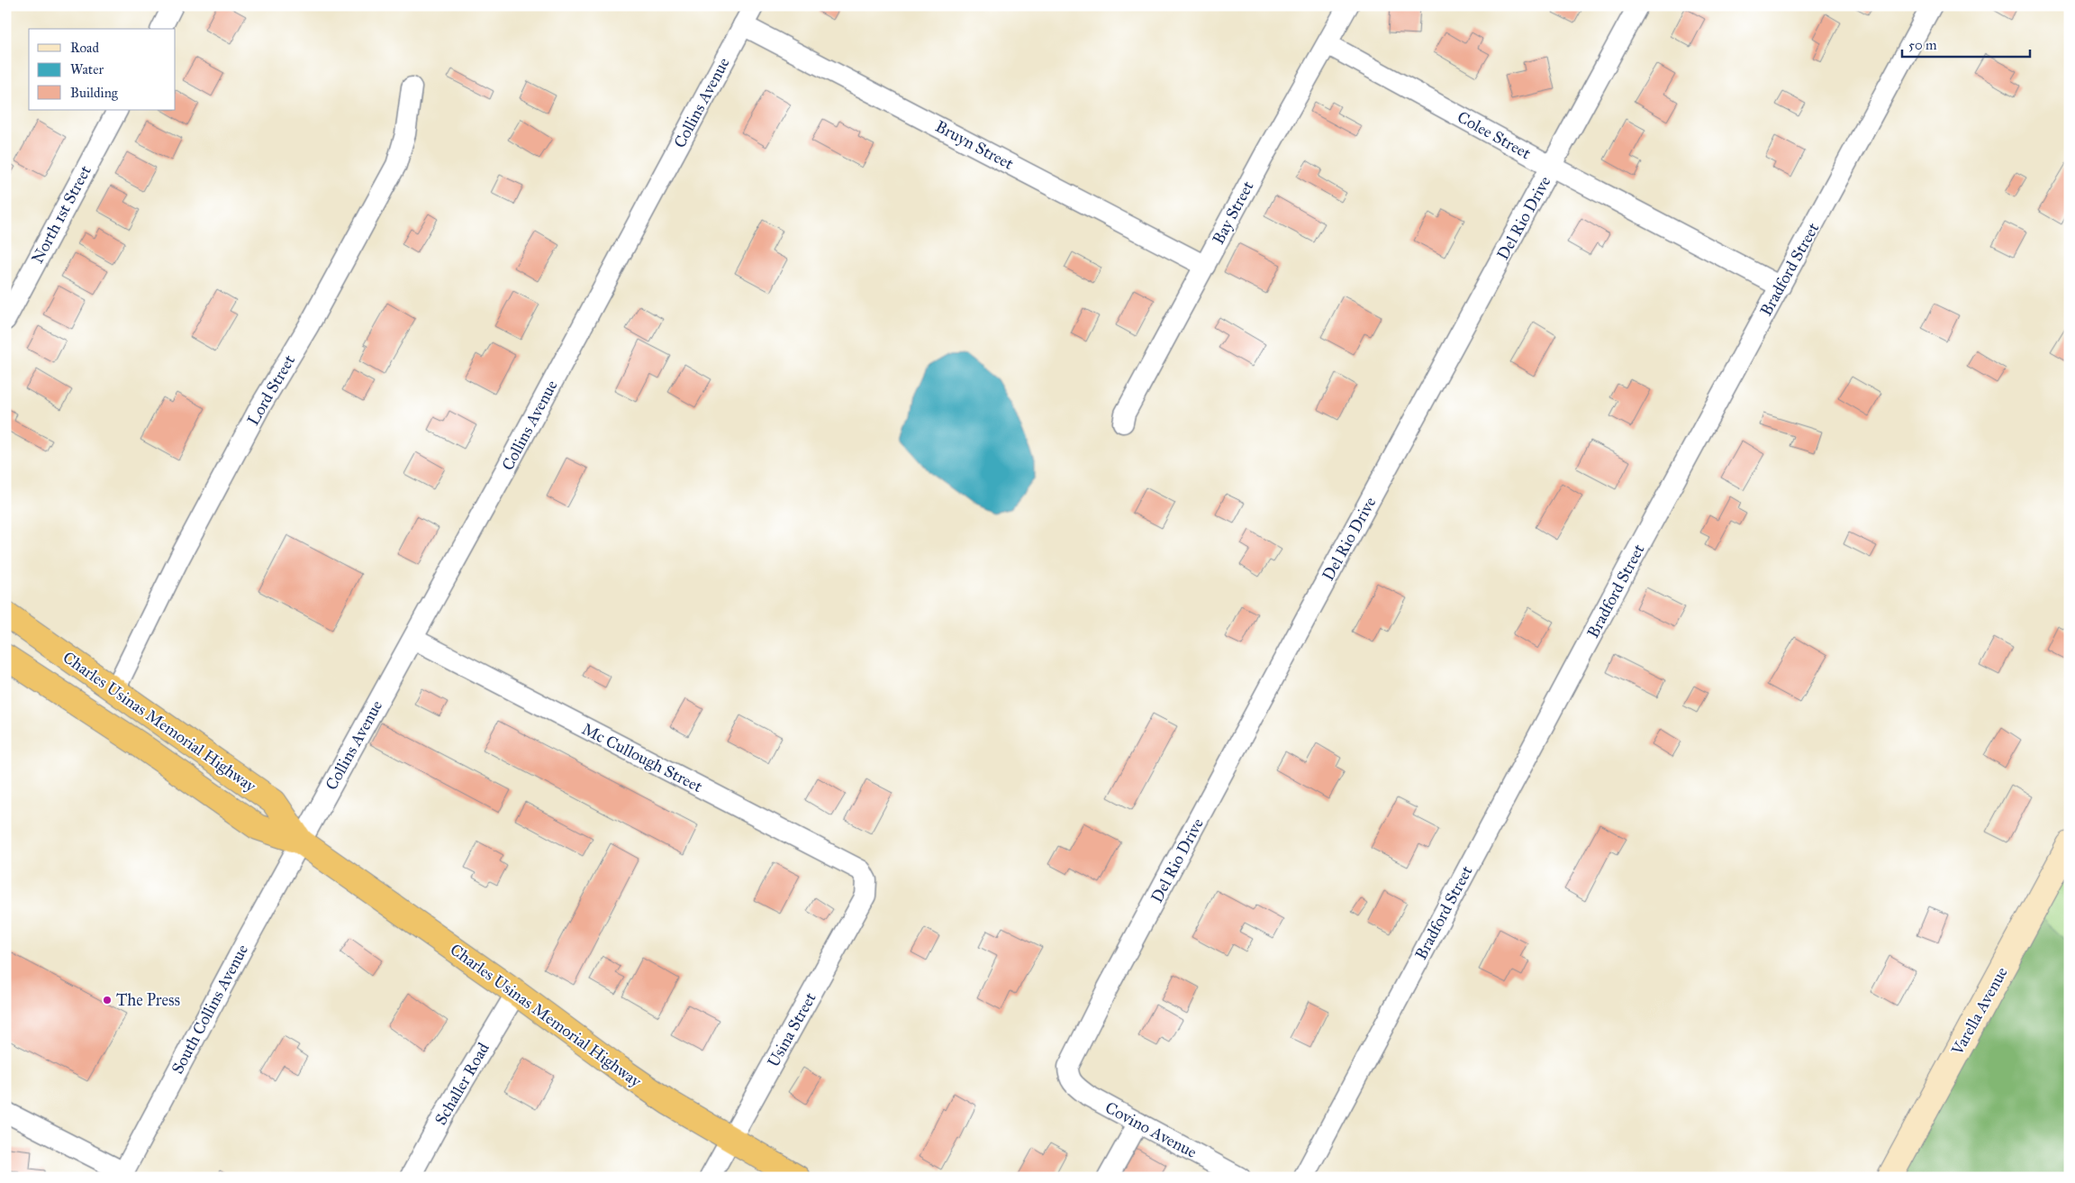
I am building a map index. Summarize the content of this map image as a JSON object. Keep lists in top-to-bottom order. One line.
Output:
{"streets":{"highway":["Charles Usinas Memorial Highway"],"street":["Collins Avenue","Colee Street","Bruyn Street","Bay Street","North 1st Street","Del Rio Drive","Bradford Street","Lord Street","Mc Cullough Street","South Collins Avenue","Varella Avenue","Usina Street","Schaller Road","Covino Avenue"]},"crossings":[["Collins Avenue","Bruyn Street"],["Collins Avenue","Charles Usinas Memorial Highway"],["Collins Avenue","Mc Cullough Street"],["Collins Avenue","South Collins Avenue"],["Colee Street","Bay Street"],["Colee Street","Del Rio Drive"],["Colee Street","Bradford Street"],["Bruyn Street","Bay Street"],["Del Rio Drive","Covino Avenue"],["Lord Street","Charles Usinas Memorial Highway"],["Charles Usinas Memorial Highway","South Collins Avenue"],["Charles Usinas Memorial Highway","Usina Street"],["Charles Usinas Memorial Highway","Schaller Road"],["Mc Cullough Street","Usina Street"]],"places":["The Press"],"legend":["Road","Water","Building"],"scale_bar":"50 m"}
